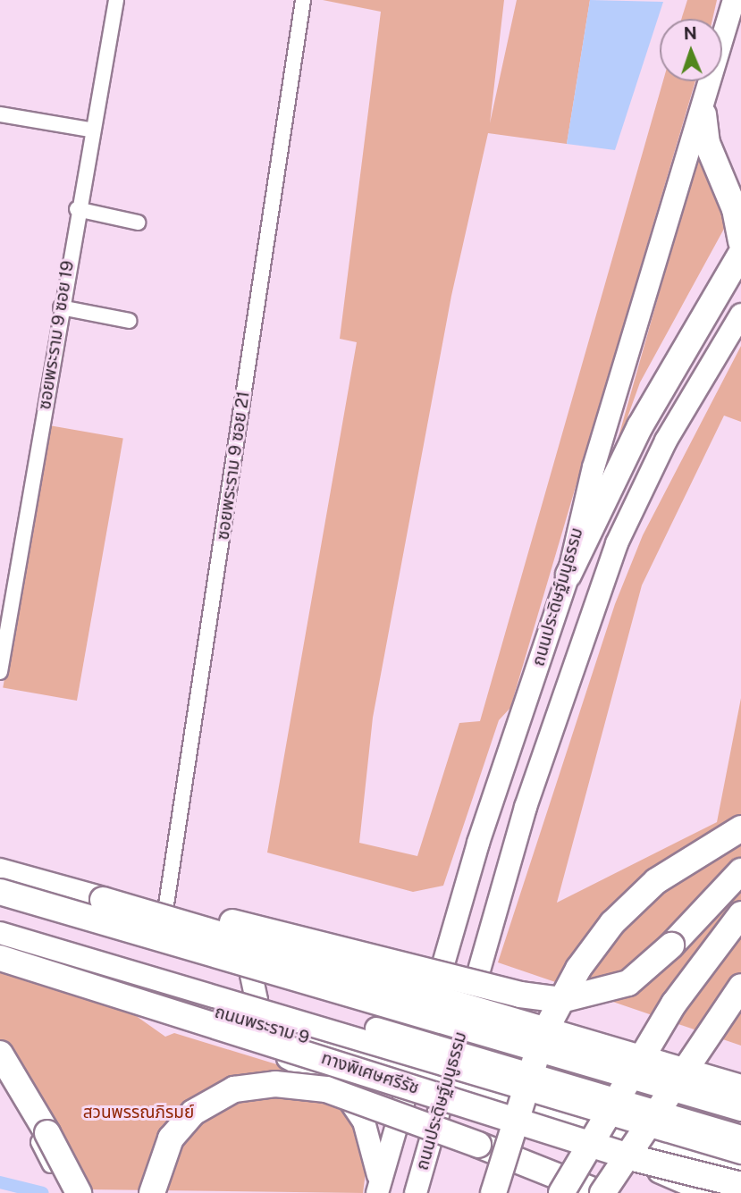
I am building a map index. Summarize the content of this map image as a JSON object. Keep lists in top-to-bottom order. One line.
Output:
{"streets":{"highway":["ทางพิเศษศรีรัช"],"main road":["ถนนประดิษฐ์มนูธรรม","ถนนพระราม 9"],"street":["ซอยพระราม 9 ซอย 19","ซอยพระราม 9 ซอย 21"]},"crossings":[["ถนนประดิษฐ์มนูธรรม","ถนนพระราม 9"]],"parks":["สวนพรรณภิรมย์"],"north":"top"}
